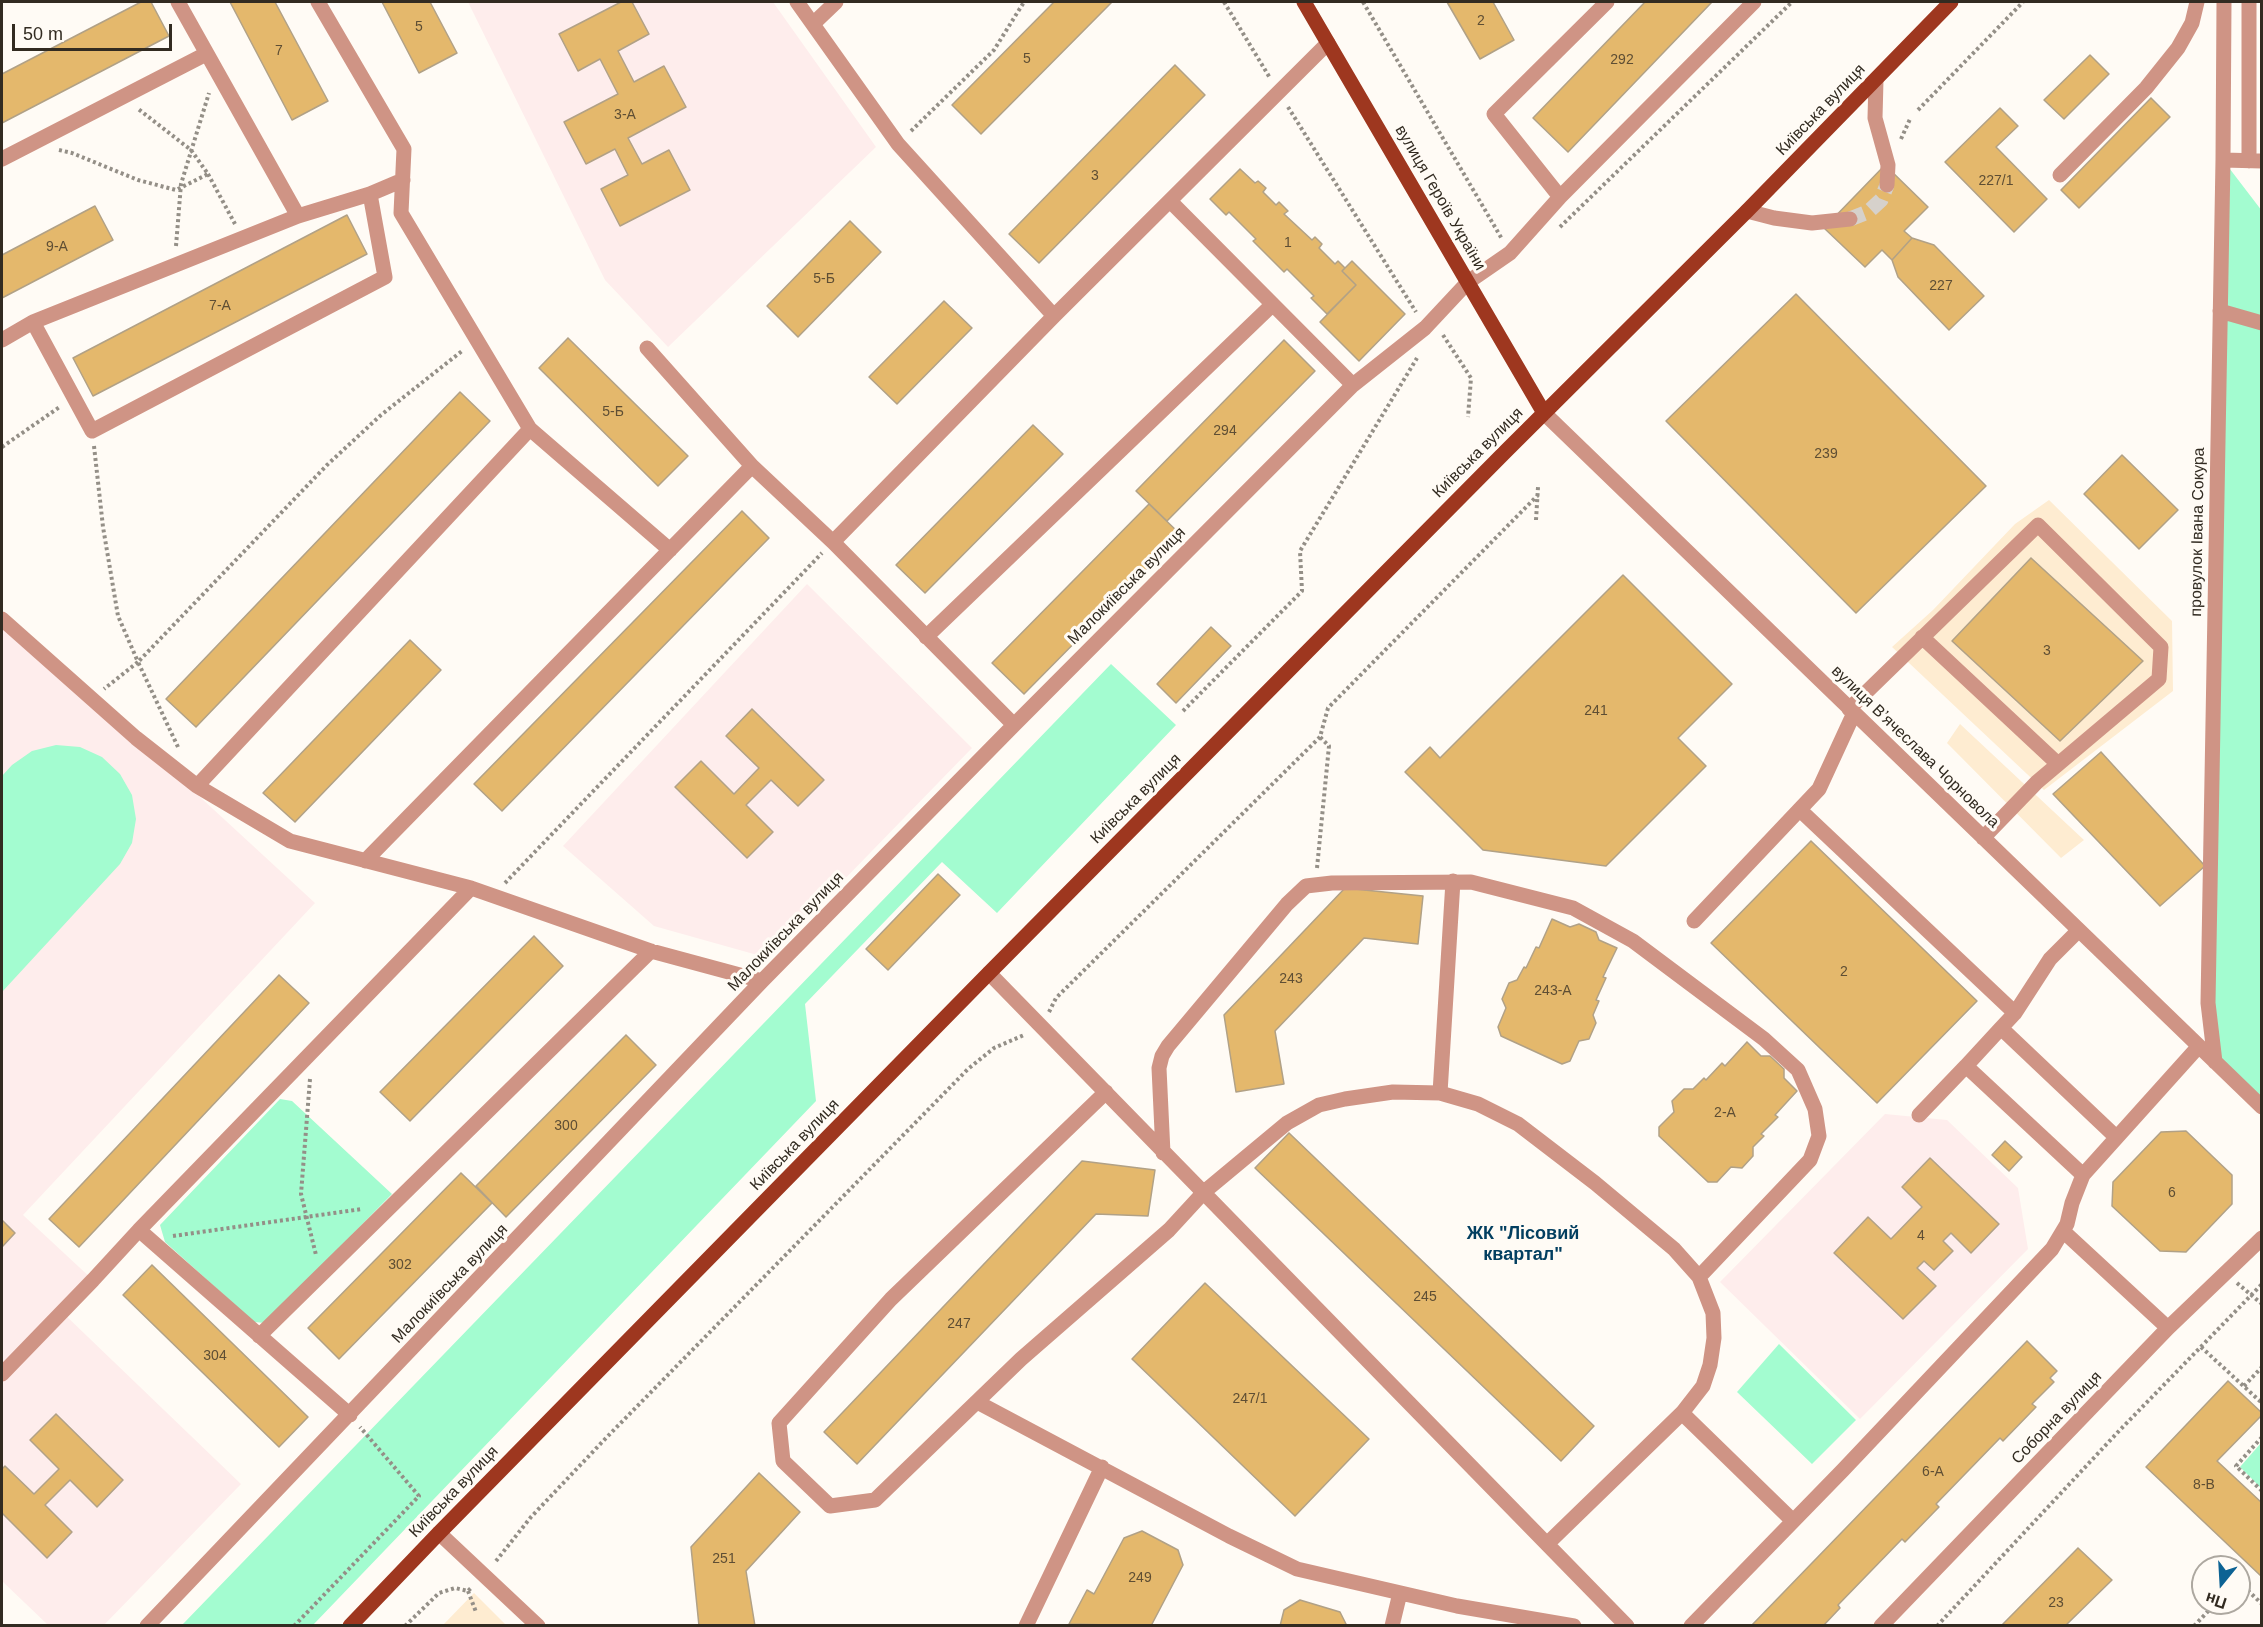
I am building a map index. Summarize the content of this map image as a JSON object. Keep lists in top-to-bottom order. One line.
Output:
{"streets":{"main road":["Київська вулиця","вулиця Героїв України"],"street":["провулок Івана Сокура","Малокиївська вулиця","вулиця Вʼячеслава Чорновола","Соборна вулиця"]},"crossings":[["Київська вулиця","вулиця Героїв України"],["Київська вулиця","вулиця Вʼячеслава Чорновола"],["вулиця Героїв України","Малокиївська вулиця"],["вулиця Героїв України","вулиця Вʼячеслава Чорновола"],["провулок Івана Сокура","вулиця Вʼячеслава Чорновола"]],"districts":["ЖК \"Лісовий квартал\""],"house_numbers":["2","5","7","5","292","3-А","3","227/1","1","9-А","5-Б","227","7-А","5-Б","294","239","3","241","2","243","243-А","2-А","300","6","4","302","245","247","304","247/1","6-А","8-В","251","249","23"],"scale_bar":"50 m","north":"bottom"}
